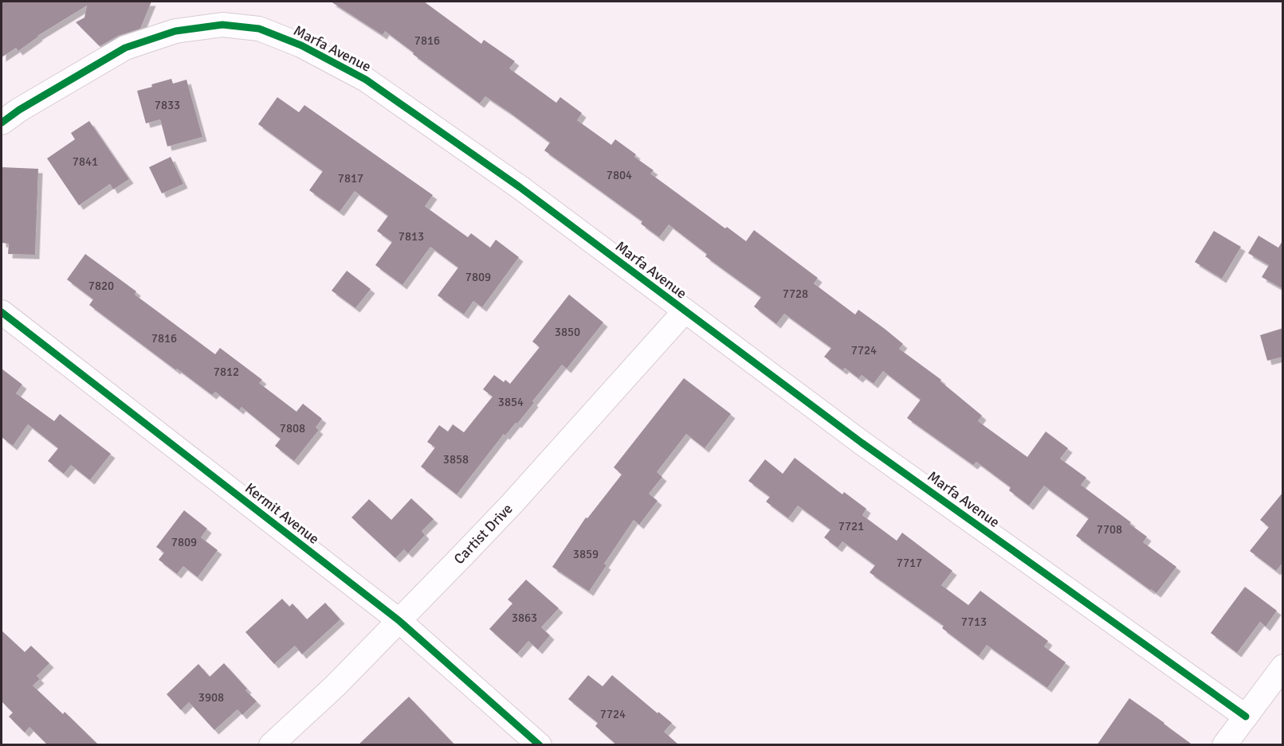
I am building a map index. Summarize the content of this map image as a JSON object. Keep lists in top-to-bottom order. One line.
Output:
{"streets":{"street":["Marfa Avenue","Kermit Avenue","Cartist Drive"]},"crossings":[["Marfa Avenue","Cartist Drive"],["Kermit Avenue","Cartist Drive"]],"house_numbers":["7816","7833","7841","7804","7817","7813","7809","7820","7728","3850","7816","7724","7812","3854","7808","3858","7721","7708","7809","3859","7717","3863","7713","3908","7724"]}
